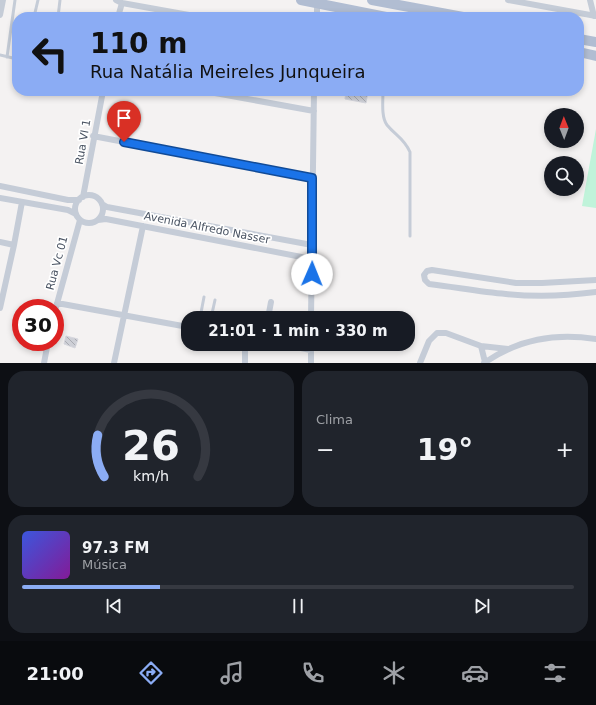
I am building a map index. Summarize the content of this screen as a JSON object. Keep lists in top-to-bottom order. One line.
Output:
{"streets":{"street":["Rua VI 1","Avenida Alfredo Nasser","Rua Vc 01"]},"crossings":[["Rua VI 1","Avenida Alfredo Nasser"],["Rua VI 1","Rua Vc 01"],["Avenida Alfredo Nasser","Rua Vc 01"]],"north":"top","page":{"turn":["110 m","Rua Natália Meireles Junqueira"],"limit":"30","trip":"21:01 · 1 min · 330 m","tile":"Clima","heat":["−","19°","+"],"song":["97.3 FM","Música"],"tabs":"21:00","gauge":["26","km/h"]}}
